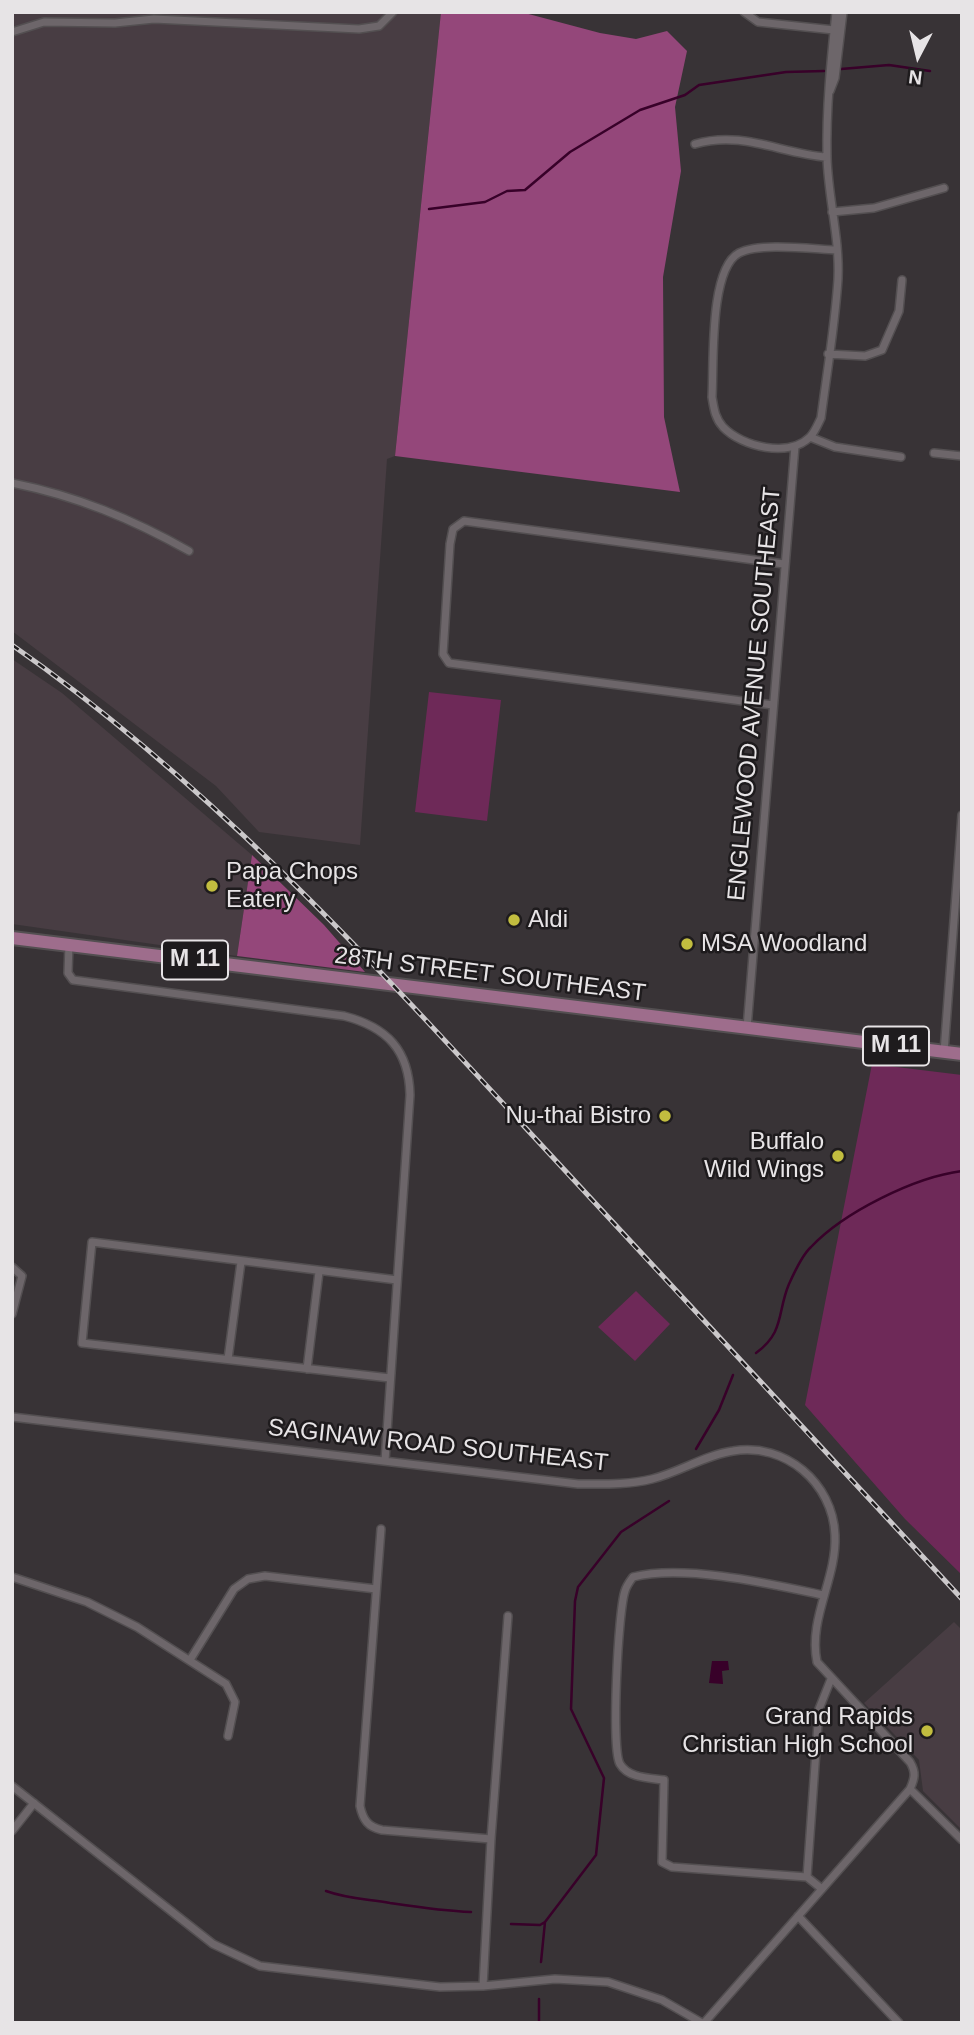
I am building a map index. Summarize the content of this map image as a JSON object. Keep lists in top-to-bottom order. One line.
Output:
{"streets":{"main road":["M 11","28TH STREET SOUTHEAST"],"street":["ENGLEWOOD AVENUE SOUTHEAST","SAGINAW ROAD SOUTHEAST"]},"crossings":[["ENGLEWOOD AVENUE SOUTHEAST","28TH STREET SOUTHEAST"]],"places":["Papa Chops Eatery","Aldi","MSA Woodland","Nu-thai Bistro","Buffalo Wild Wings","Grand Rapids Christian High School"],"north":"bottom"}
